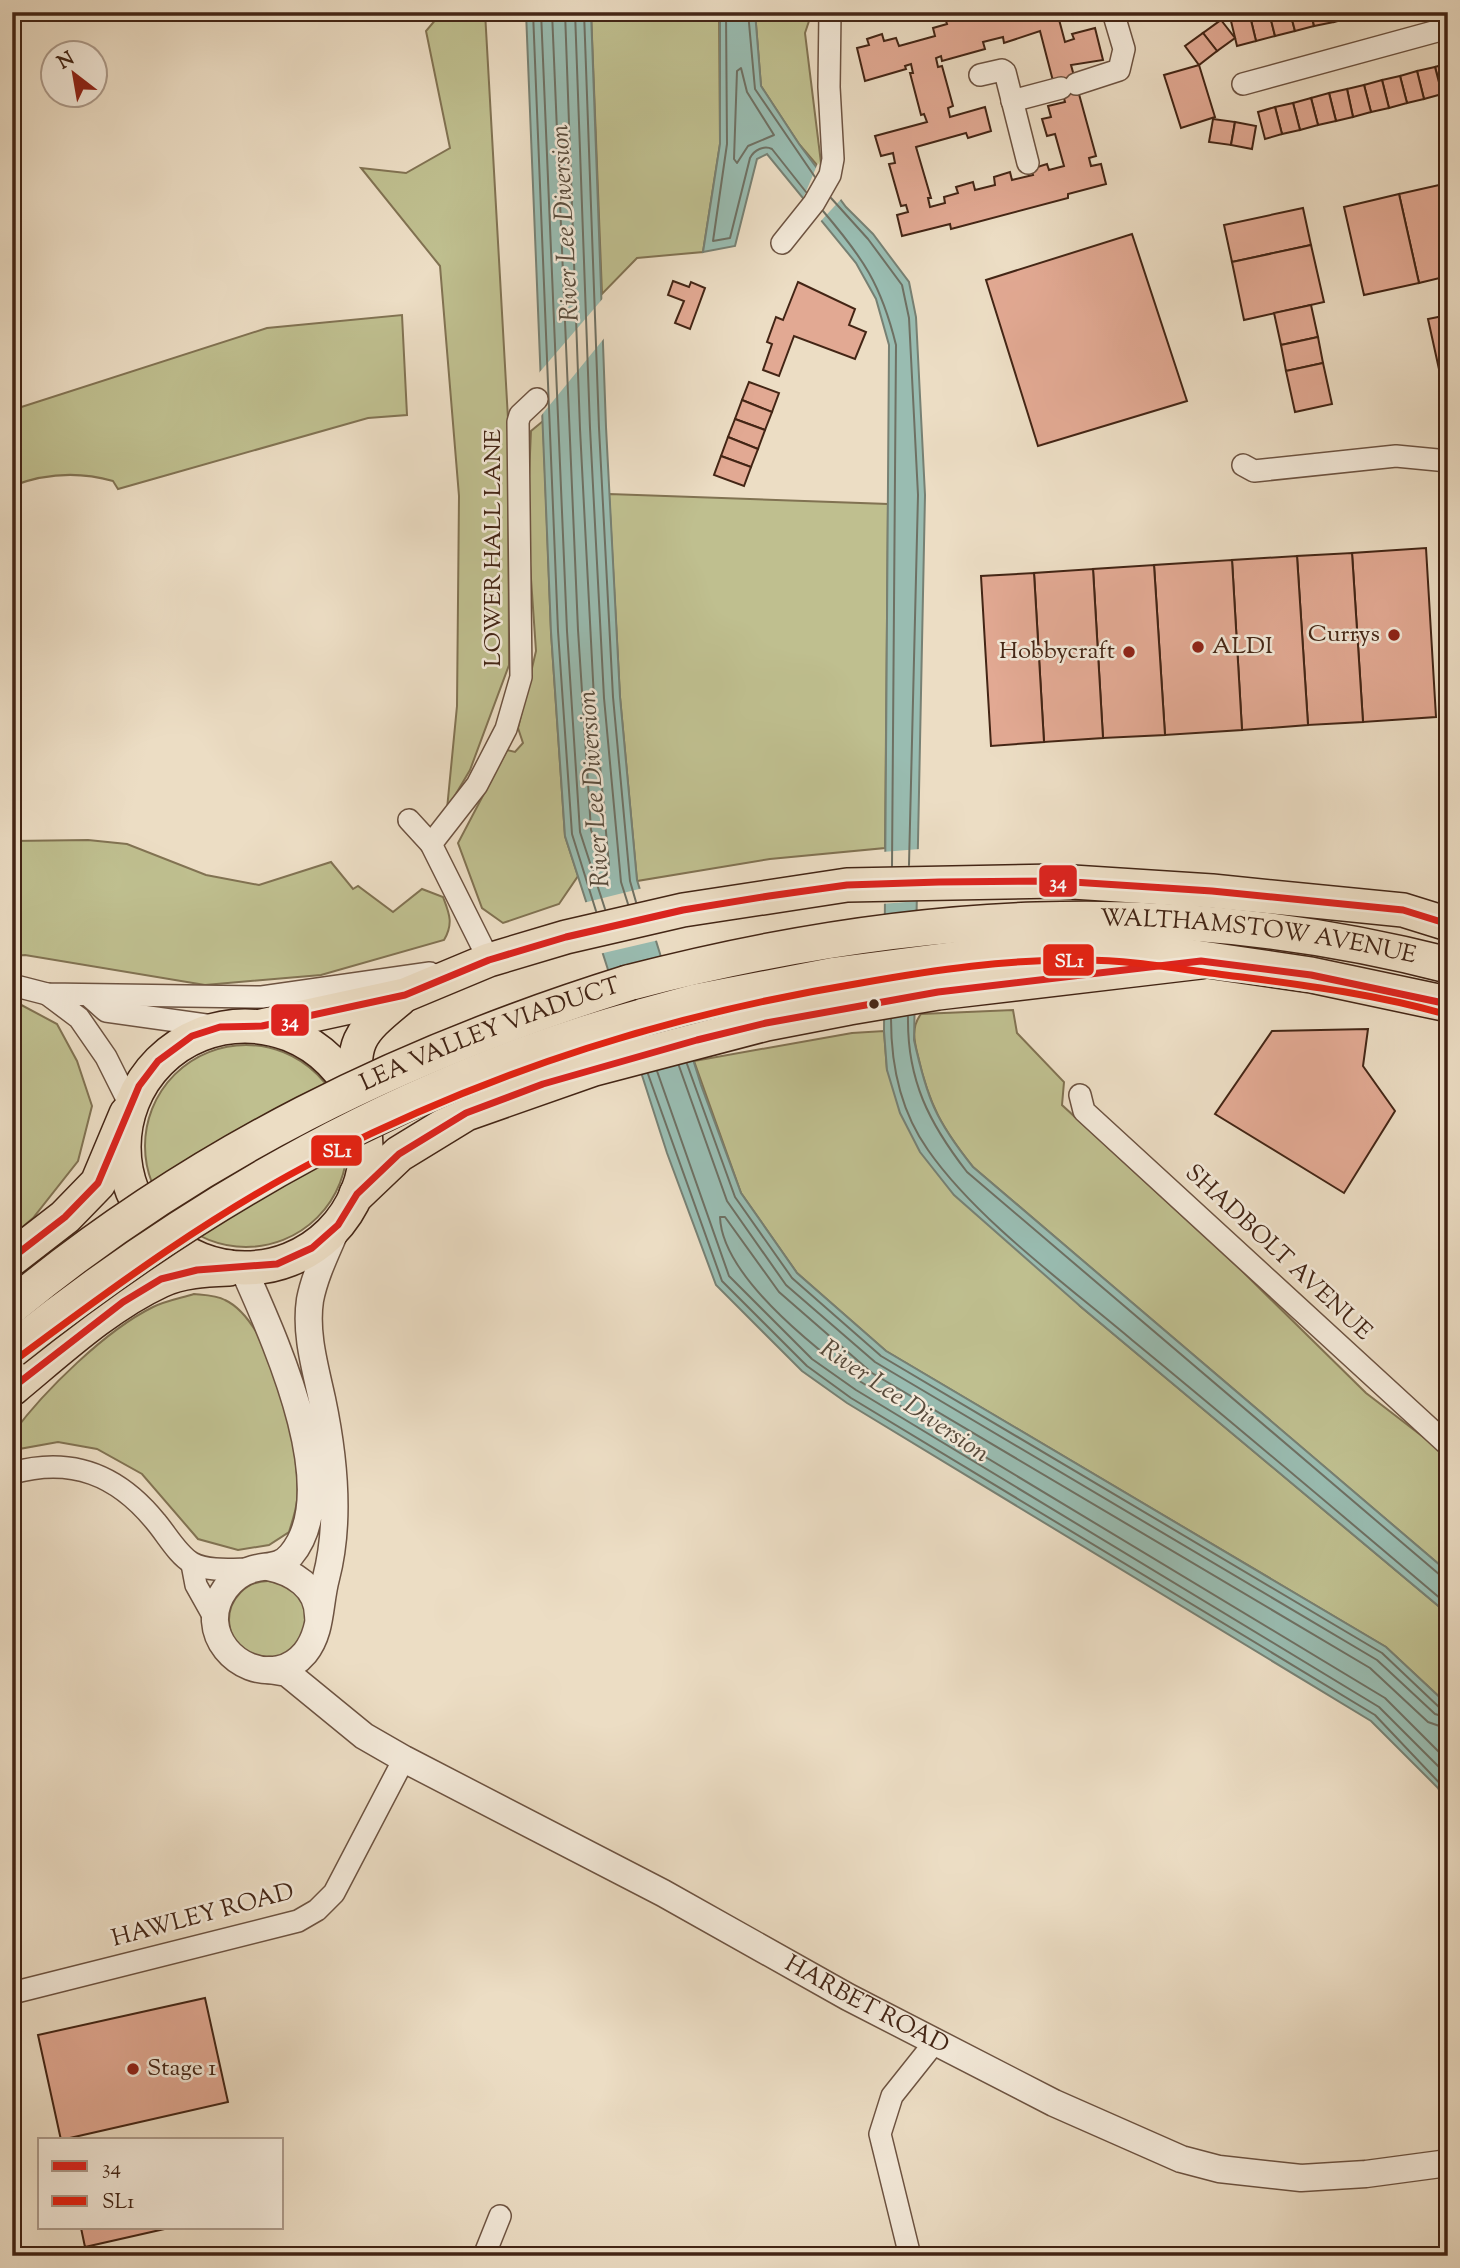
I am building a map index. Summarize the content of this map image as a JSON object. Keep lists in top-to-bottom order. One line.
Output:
{"streets":{"highway":["WALTHAMSTOW AVENUE","LEA VALLEY VIADUCT"],"street":["LOWER HALL LANE","SHADBOLT AVENUE","HAWLEY ROAD","HARBET ROAD"]},"crossings":[["WALTHAMSTOW AVENUE","LEA VALLEY VIADUCT"],["HAWLEY ROAD","HARBET ROAD"]],"water":["River Lee Diversion"],"places":["Currys","ALDI","Hobbycraft","Stage 1"],"lines":["transit line 34","transit line SL1"],"legend":["34","SL1"],"north":"top left"}
